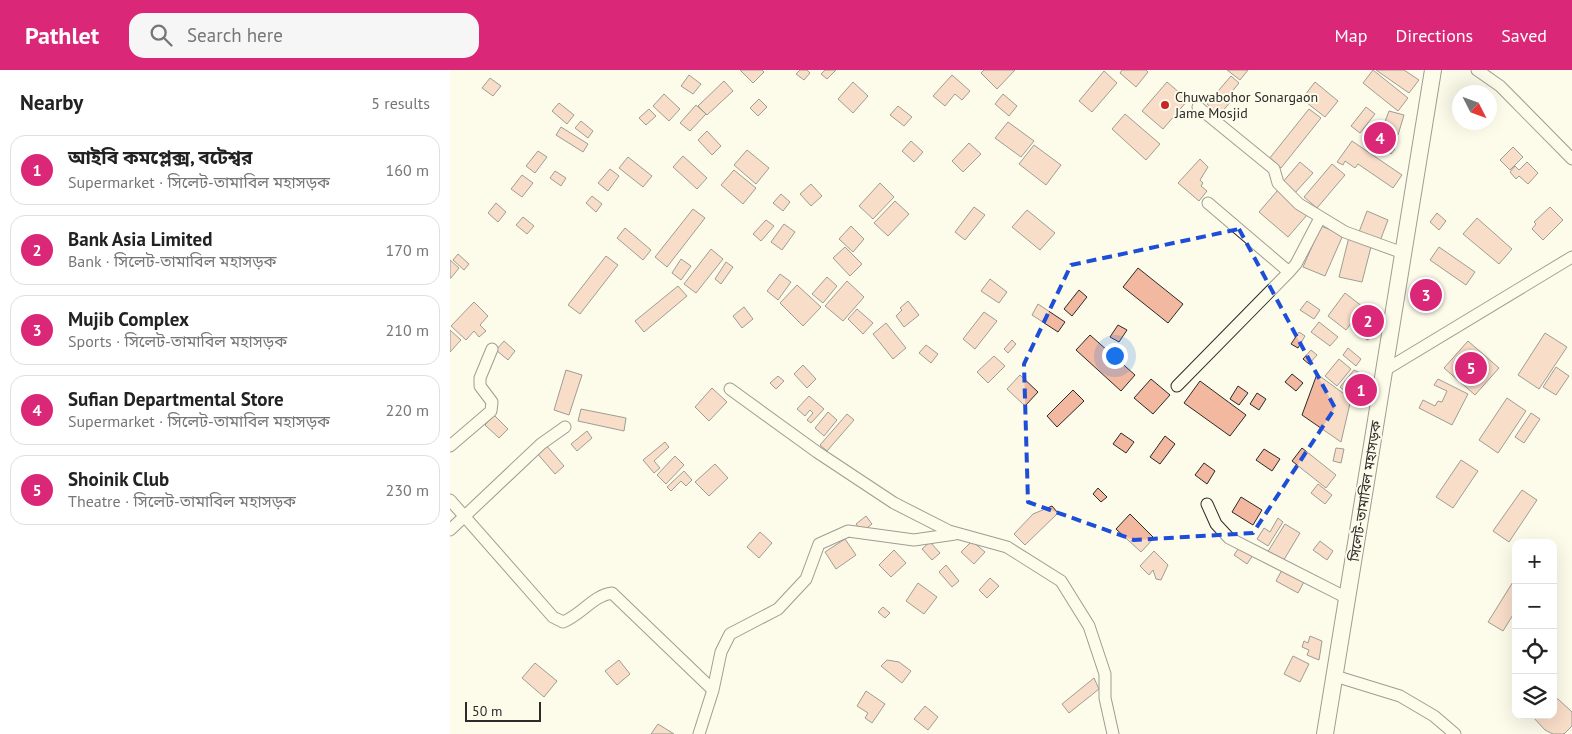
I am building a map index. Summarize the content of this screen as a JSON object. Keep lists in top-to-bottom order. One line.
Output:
{"streets":{"highway":["সিলেট-তামাবিল মহাসড়ক"]},"places":["Chuwabohor Sonargaon Jame Mosjid"],"scale_bar":"50 m","north":"bottom right","page":{"header":"Pathlet","search":"Search here","nav":["Map","Directions","Saved"],"heading":["Nearby","5 results"],"pins":["4","3","2","5","1"],"list":[{"mark":"1","name":"আইবি কমপ্লেক্স, বটেশ্বর","note":"Supermarket · সিলেট-তামাবিল মহাসড়ক","value":"160 m"},{"mark":"2","name":"Bank Asia Limited","note":"Bank · সিলেট-তামাবিল মহাসড়ক","value":"170 m"},{"mark":"3","name":"Mujib Complex","note":"Sports · সিলেট-তামাবিল মহাসড়ক","value":"210 m"},{"mark":"4","name":"Sufian Departmental Store","note":"Supermarket · সিলেট-তামাবিল মহাসড়ক","value":"220 m"},{"mark":"5","name":"Shoinik Club","note":"Theatre · সিলেট-তামাবিল মহাসড়ক","value":"230 m"}],"map_buttons":["+","−"],"scale":"50 m"}}
